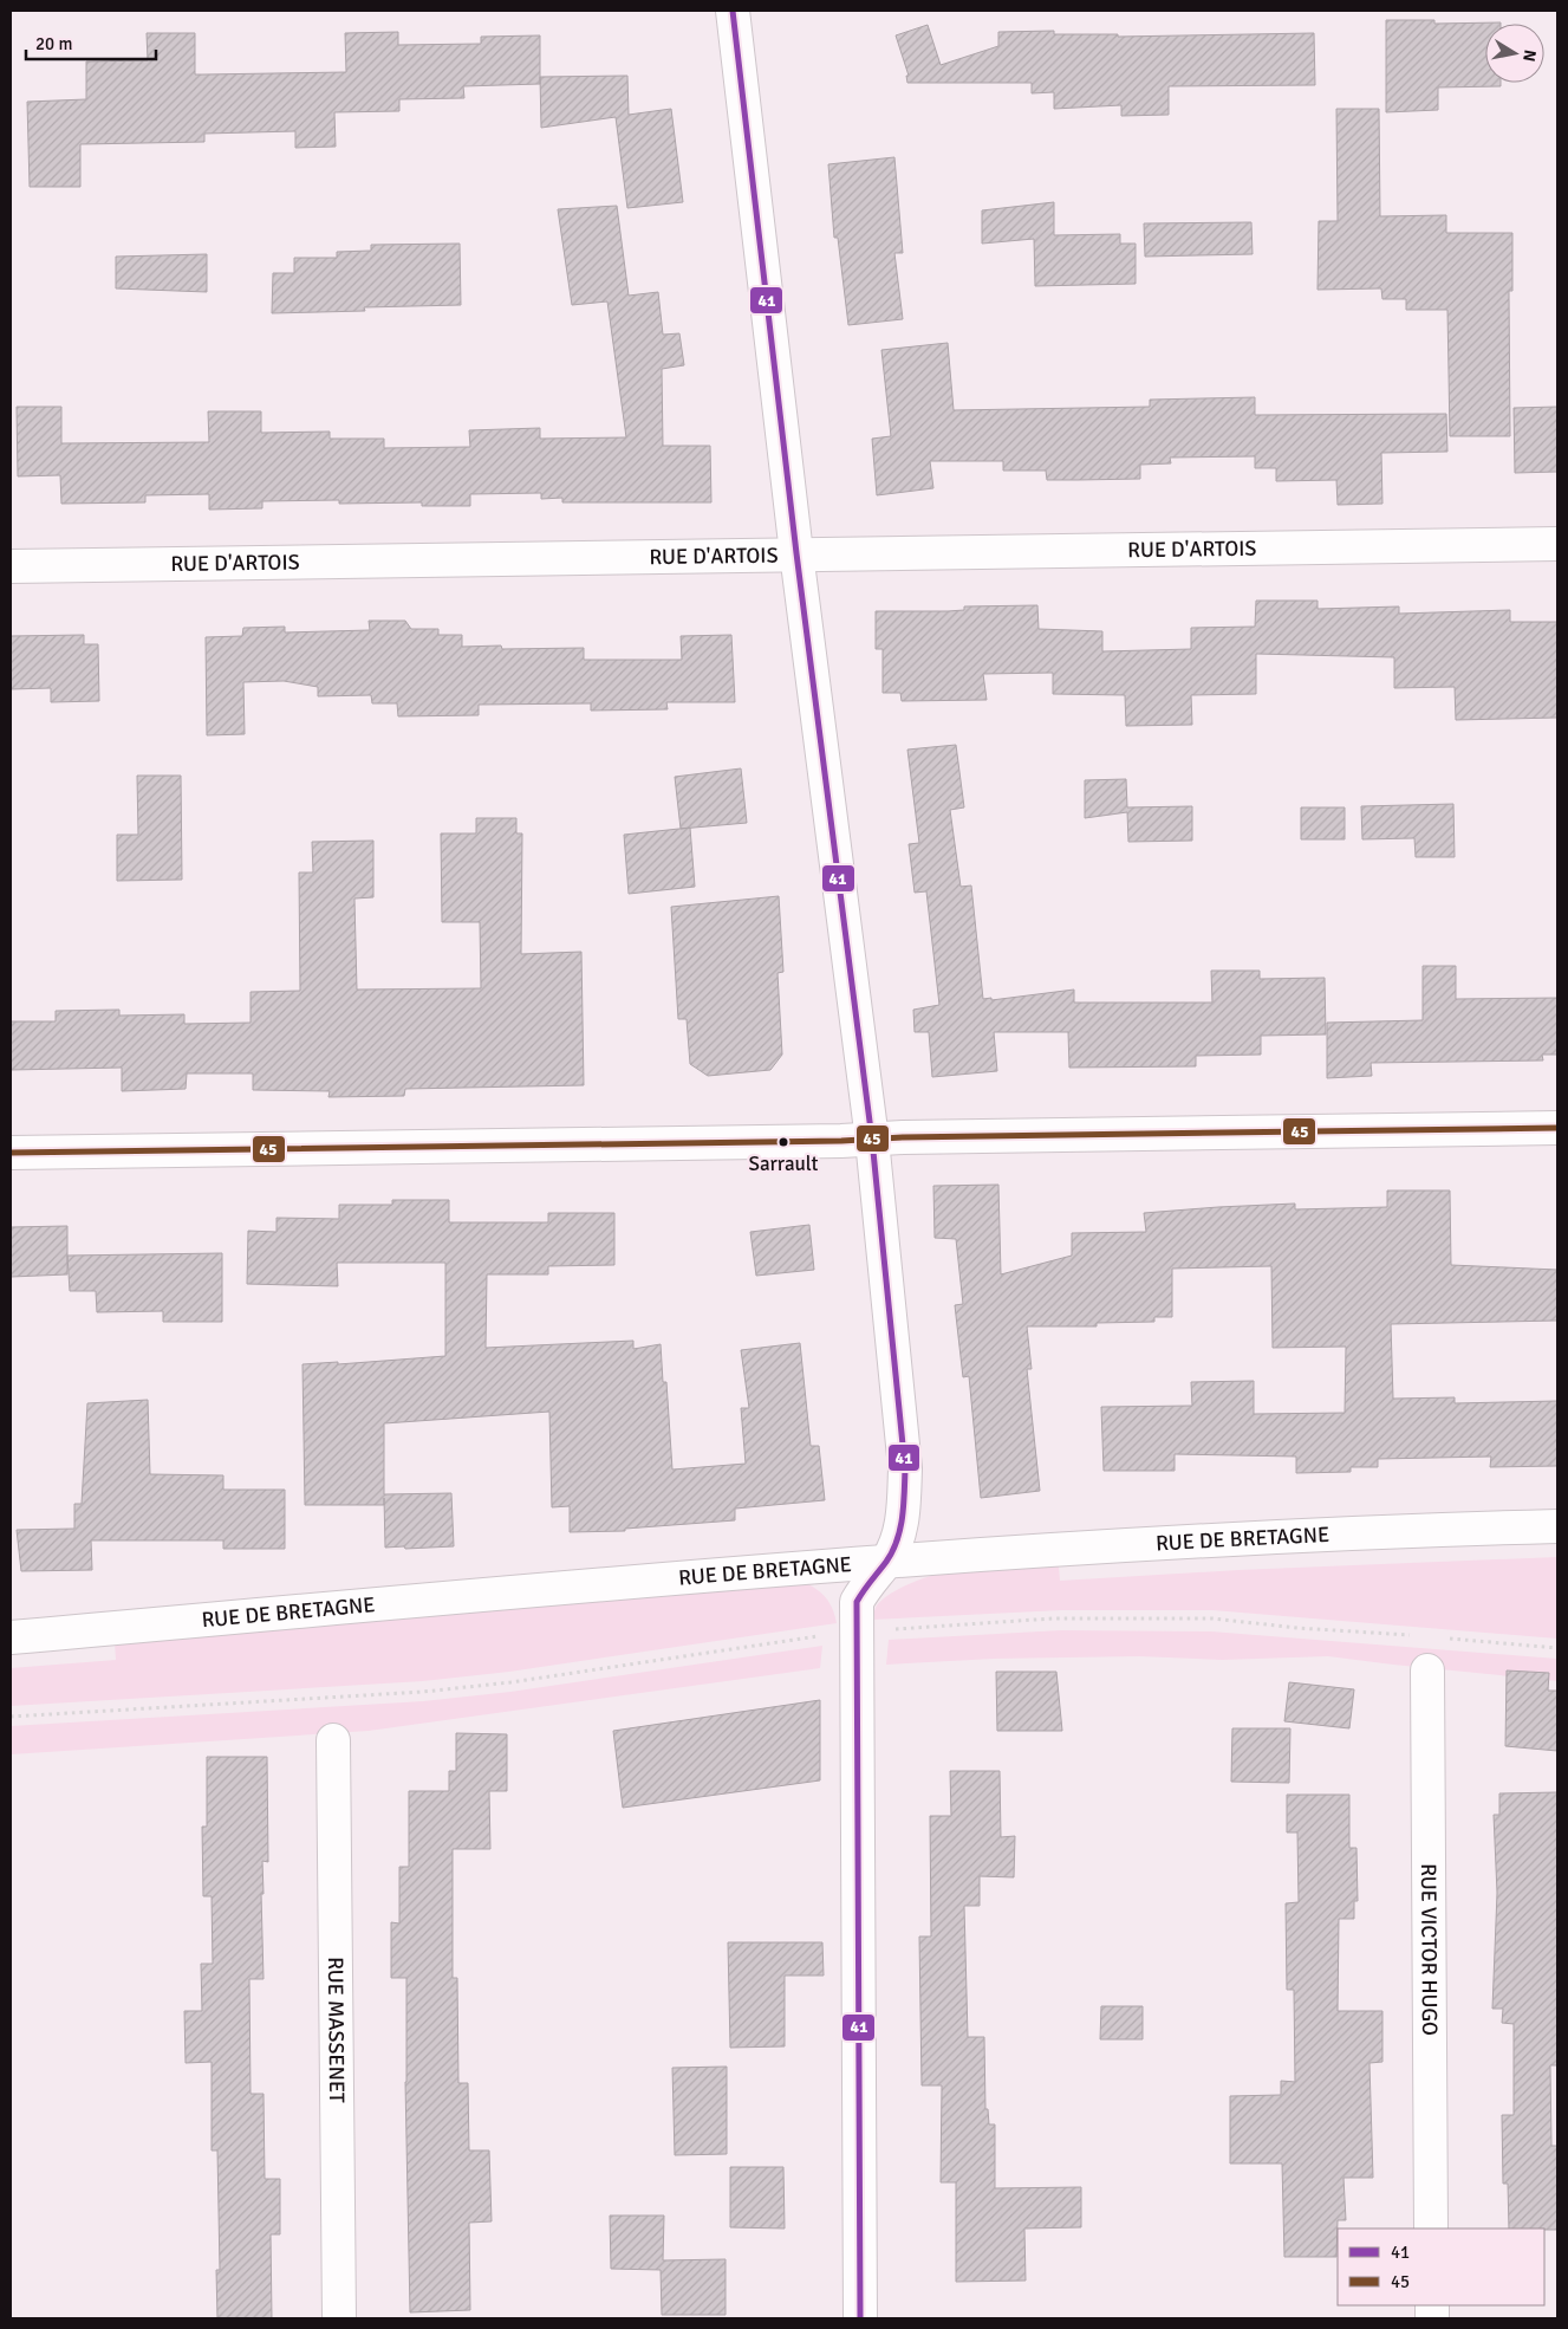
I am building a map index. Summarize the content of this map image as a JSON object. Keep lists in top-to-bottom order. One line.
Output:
{"streets":{"street":["RUE D'ARTOIS","RUE DE BRETAGNE","RUE VICTOR HUGO","RUE MASSENET"]},"places":["Sarrault"],"lines":["transit line 41","transit line 45"],"legend":["41","45"],"scale_bar":"20 m","north":"right"}
